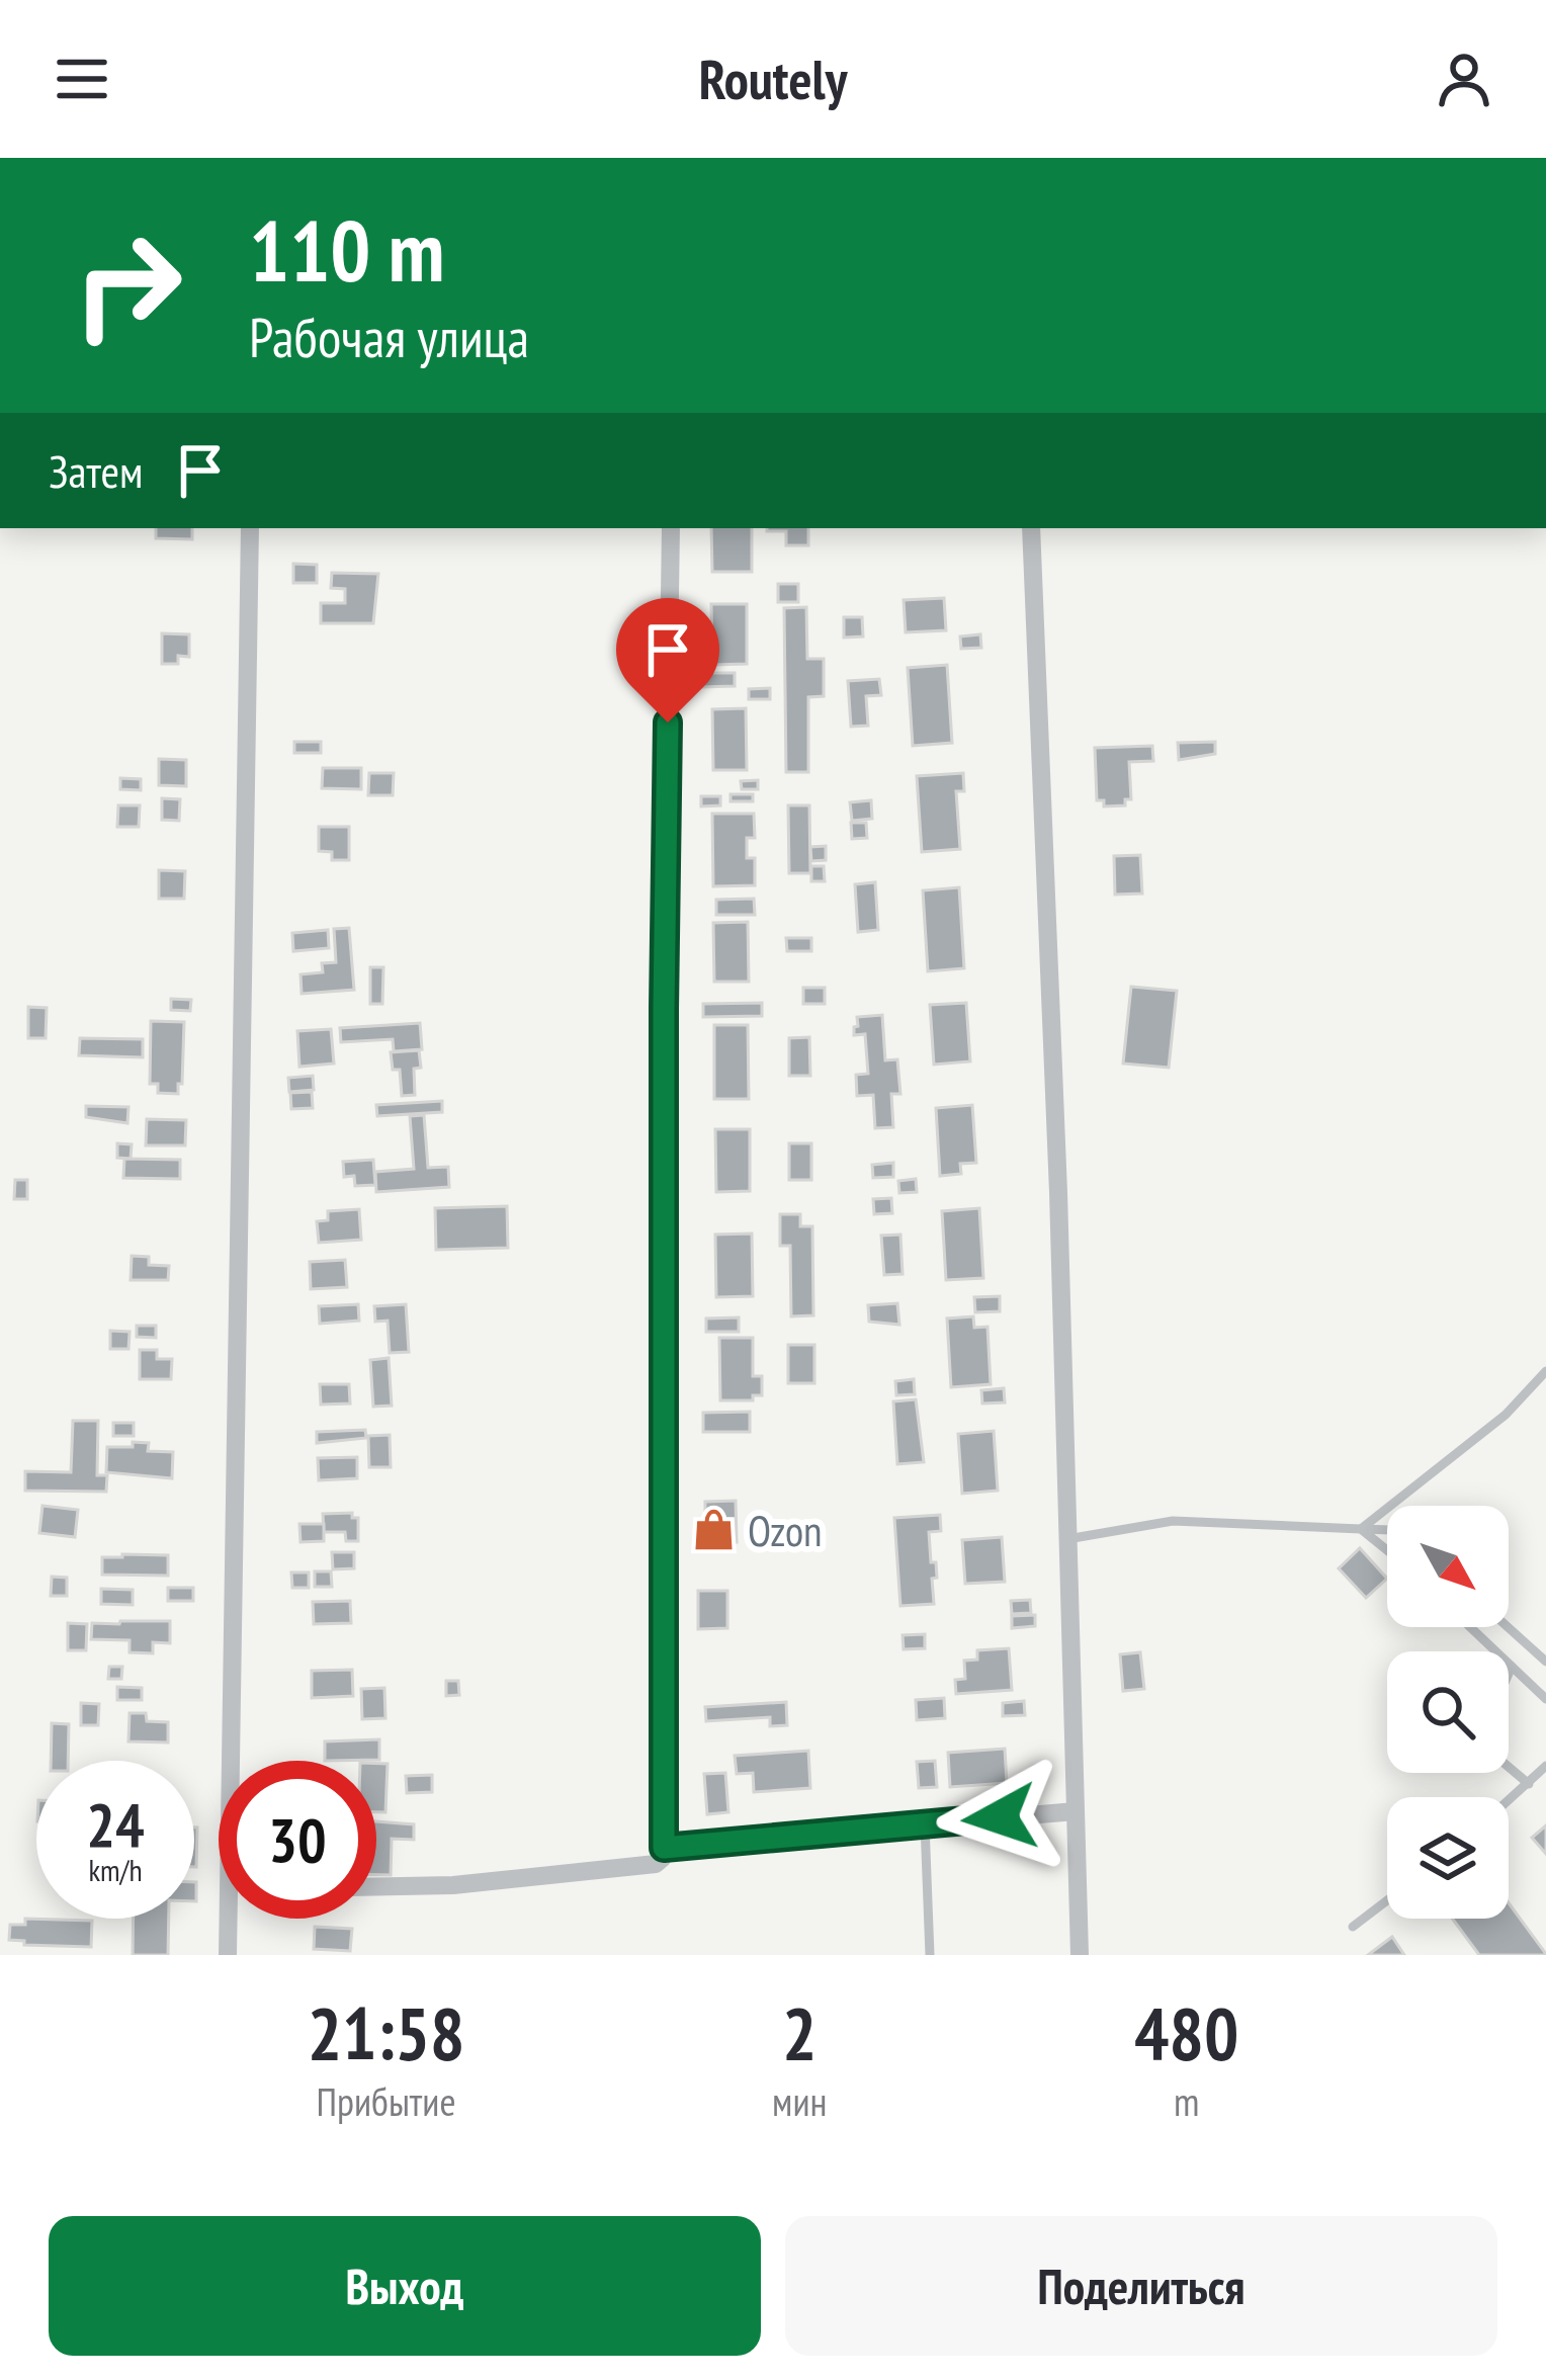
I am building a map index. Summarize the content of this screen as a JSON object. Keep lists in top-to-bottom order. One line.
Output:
{"places":{"shop":["Ozon"]},"north":"bottom right","page":{"header":"Routely","turn":["110 m","Рабочая улица"],"then":"Затем","speed":"24 km/h","limit":"30","eta":["21:58","Прибытие","2","мин","480","m"],"buttons":["Выход","Поделиться"]}}
